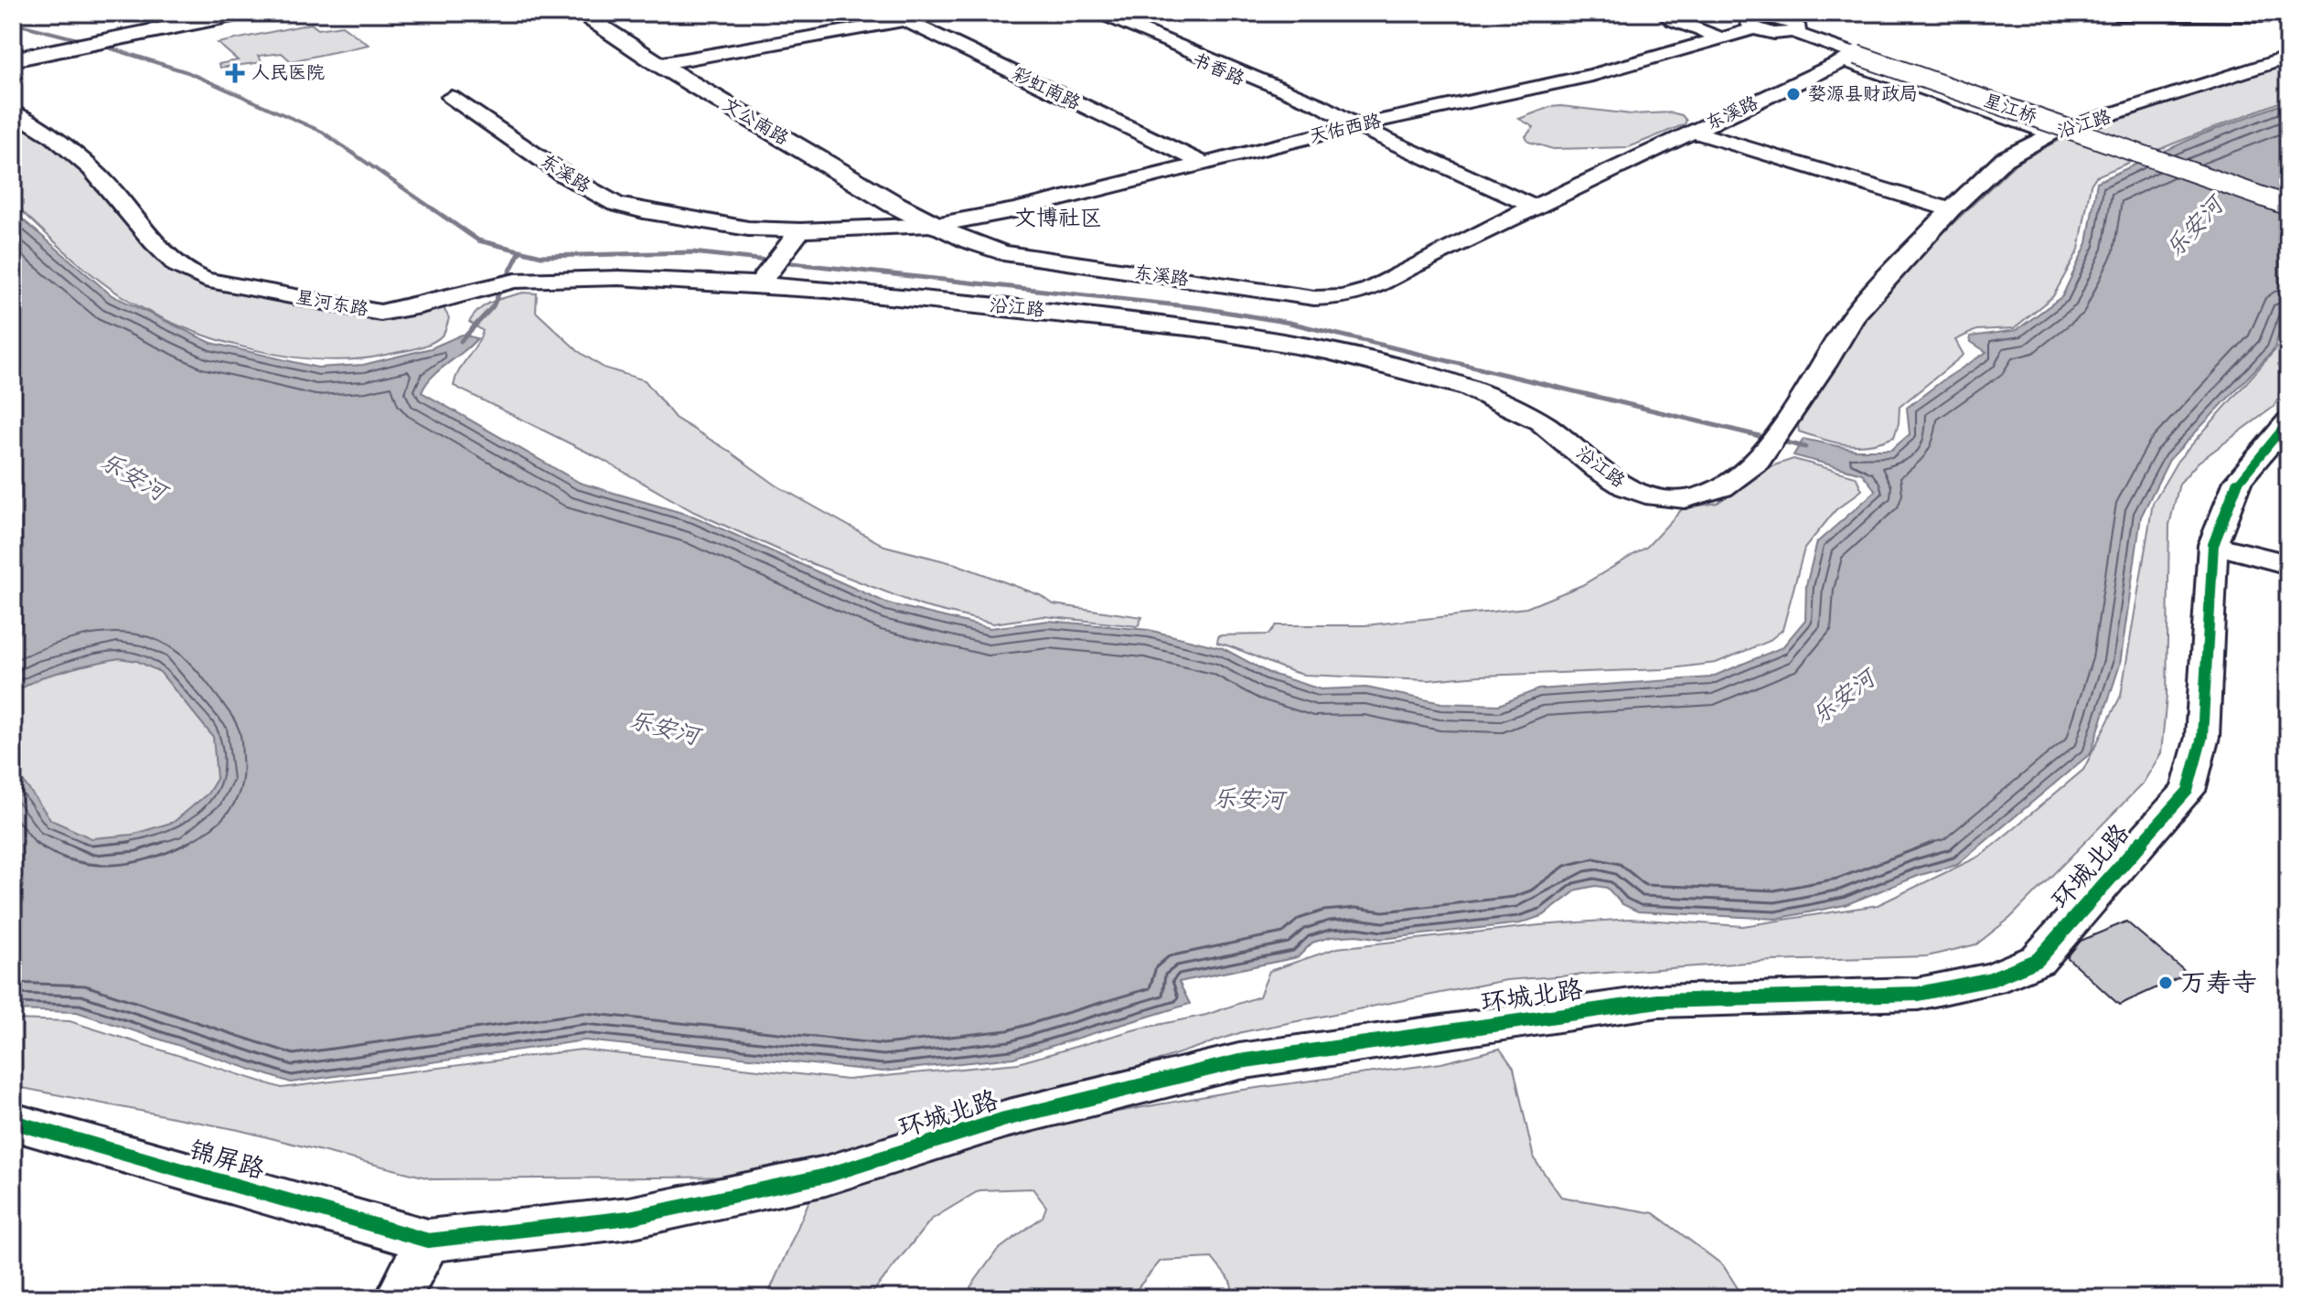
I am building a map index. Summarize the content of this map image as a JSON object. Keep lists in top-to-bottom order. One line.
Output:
{"streets":{"main road":["文公南路"],"street":["书香路","彩虹南路","星江桥","东溪路","沿江路","天佑西路","星河东路","环城北路","锦屏路"]},"crossings":[["书香路","东溪路"],["书香路","天佑西路"],["彩虹南路","天佑西路"],["星江桥","东溪路"],["东溪路","文公南路"],["东溪路","天佑西路"],["文公南路","天佑西路"],["沿江路","星河东路"],["环城北路","锦屏路"]],"districts":["文博社区"],"water":["乐安河"],"places":{"health":["人民医院"],"other":["婺源县财政局","万寿寺"]}}
